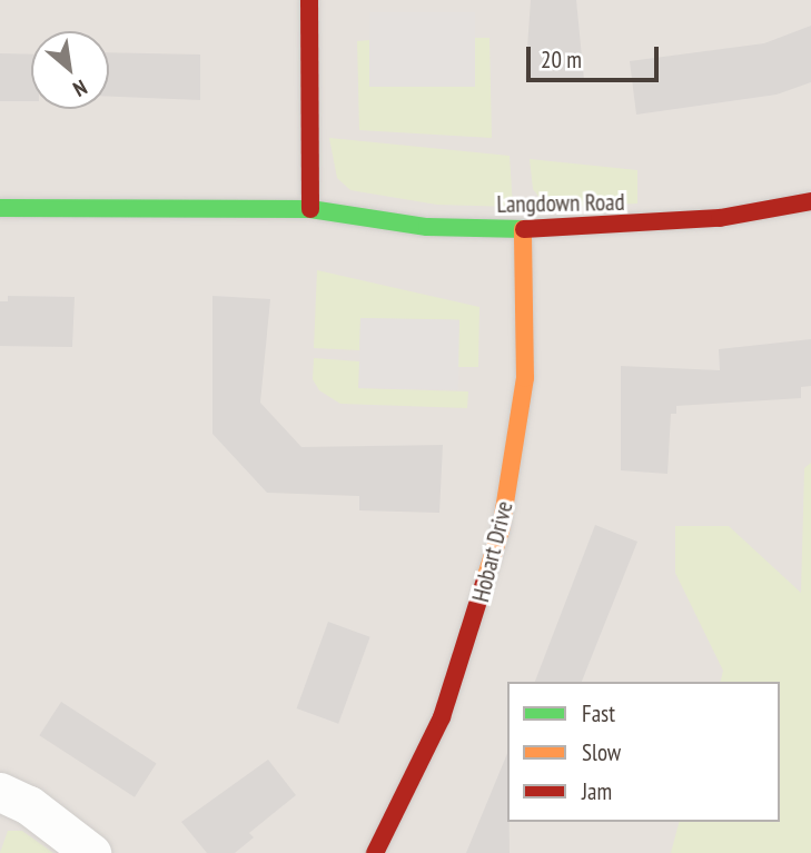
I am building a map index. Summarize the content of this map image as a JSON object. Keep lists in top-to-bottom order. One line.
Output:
{"streets":{"street":["Langdown Road","Hobart Drive"]},"crossings":[["Langdown Road","Hobart Drive"]],"legend":["Fast","Slow","Jam"],"scale_bar":"20 m","north":"bottom right"}
